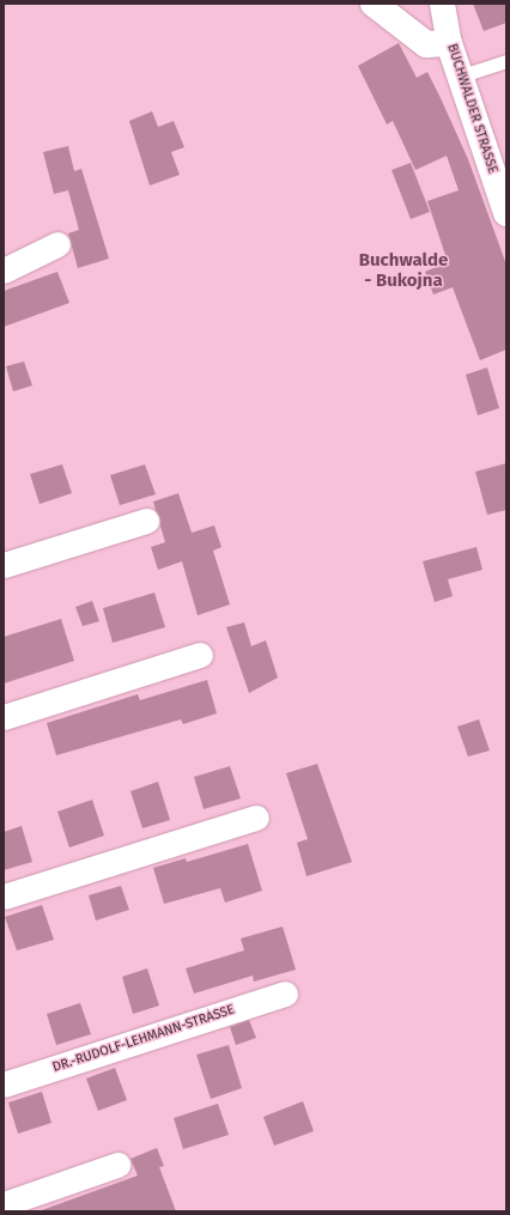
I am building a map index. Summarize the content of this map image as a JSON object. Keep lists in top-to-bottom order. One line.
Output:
{"streets":{"street":["BUCHWALDER STRASSE","DR.-RUDOLF-LEHMANN-STRASSE"]},"districts":["Buchwalde - Bukojna"]}
